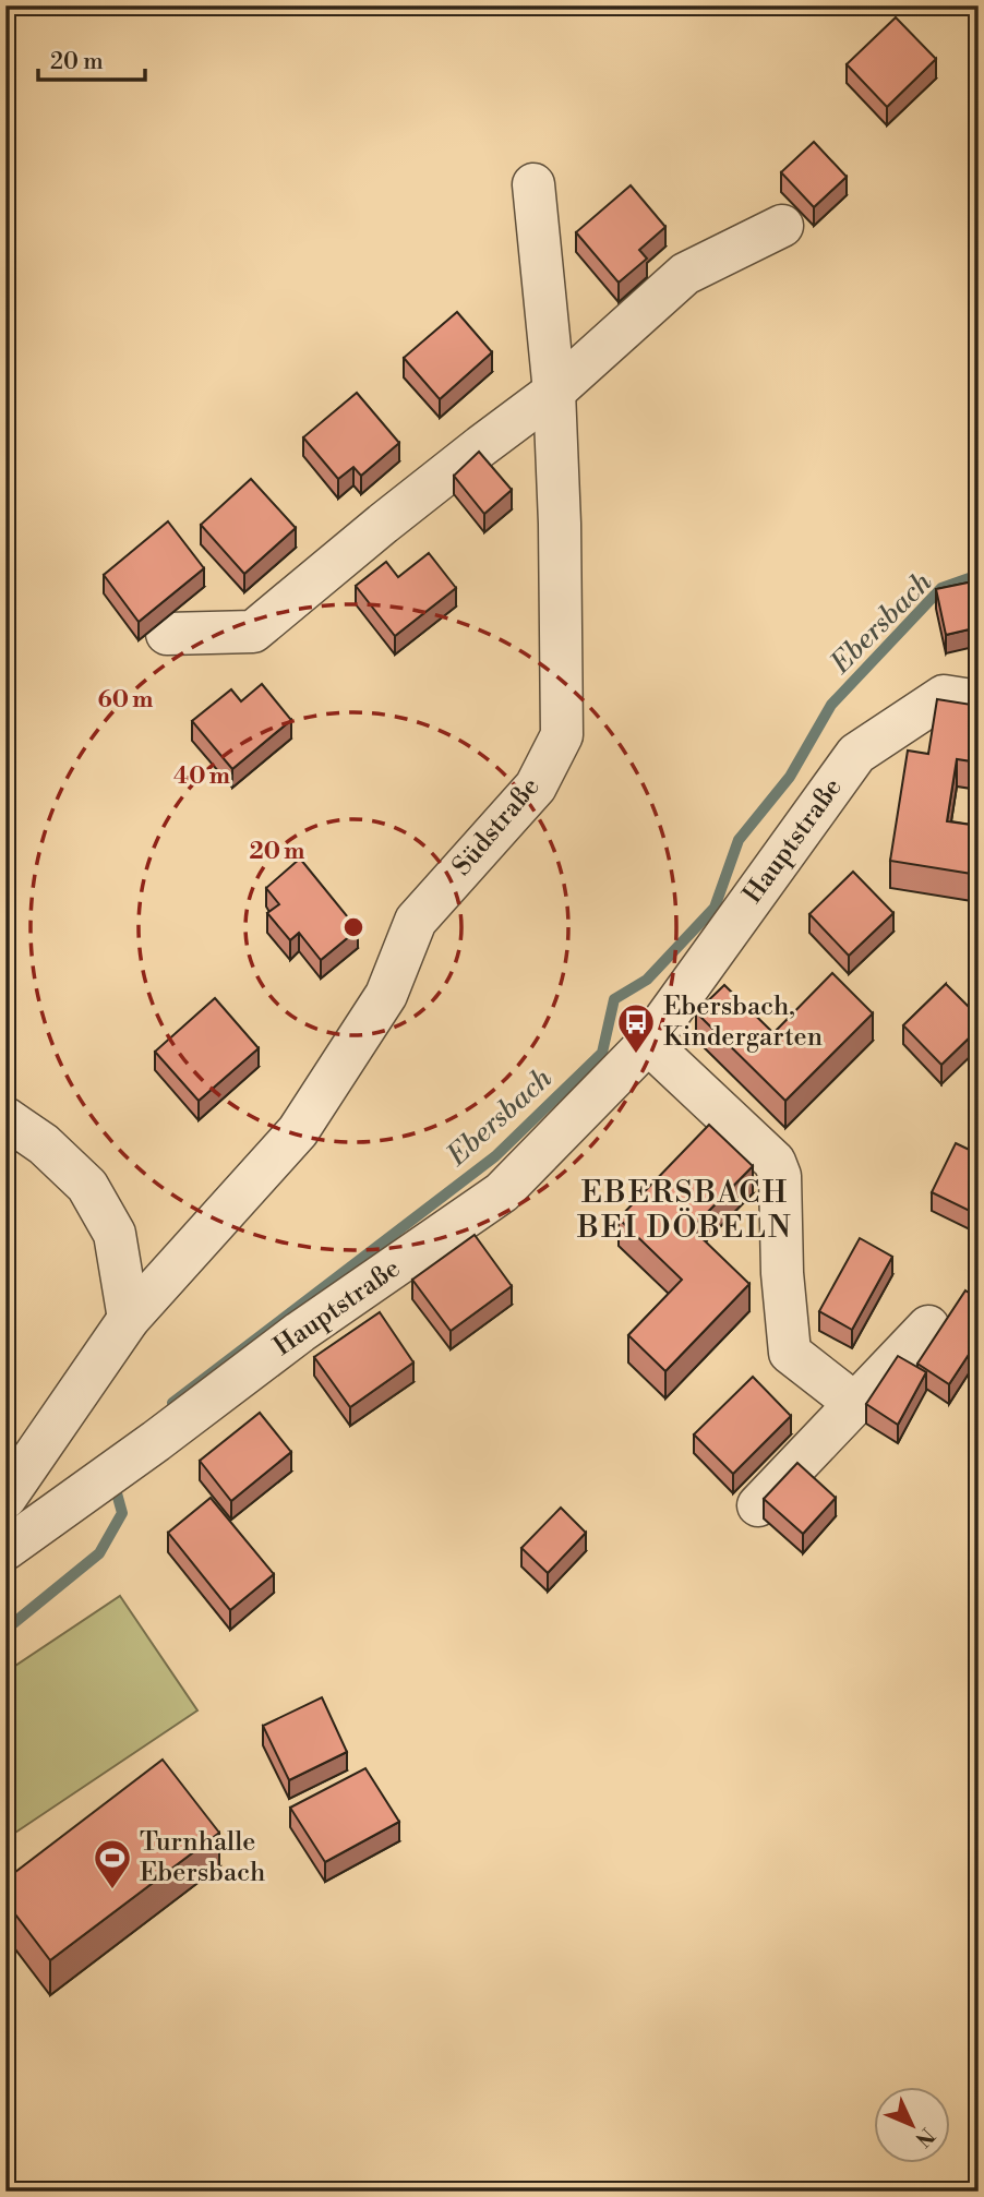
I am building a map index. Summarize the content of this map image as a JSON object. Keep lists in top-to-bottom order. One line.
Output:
{"streets":{"street":["Südstraße","Hauptstraße"]},"districts":["EBERSBACH BEI DÖBELN"],"water":["Ebersbach"],"places":{"bus stop":["Ebersbach, Kindergarten"],"sports":["Turnhalle Ebersbach"]},"scale_bar":"20 m","north":"bottom right","rings":["60 m","40 m","20 m"]}
